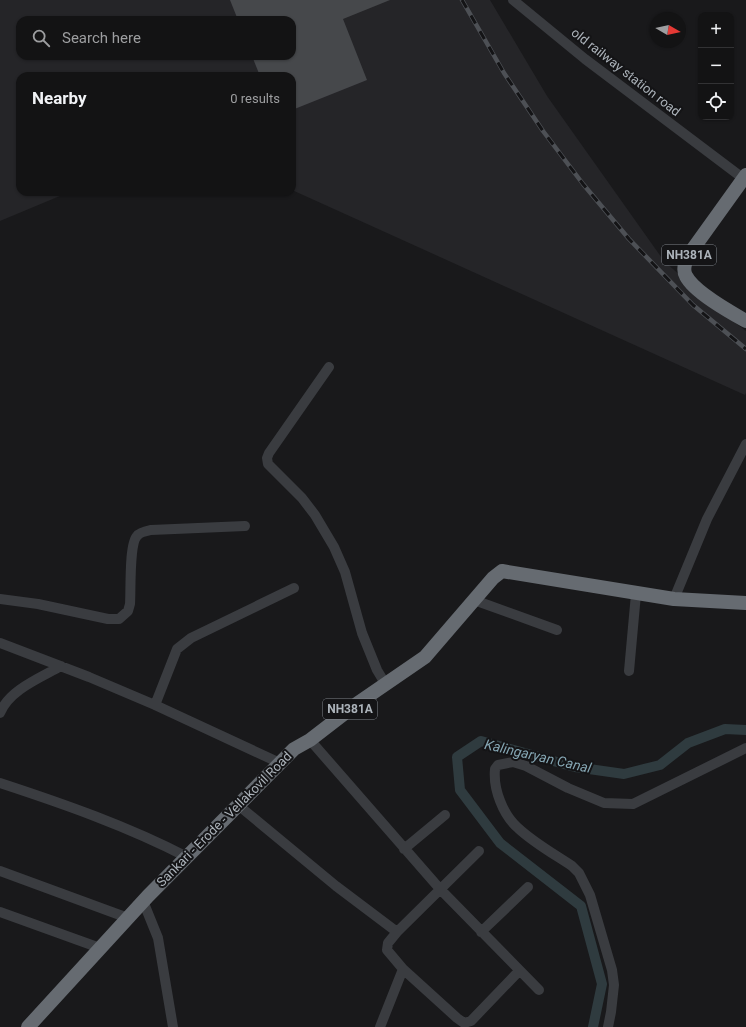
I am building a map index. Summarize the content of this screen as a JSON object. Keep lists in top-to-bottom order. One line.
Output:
{"streets":{"highway":["NH381A","Sankari - Erode - Vellakovil Road"],"street":["old railway station road"]},"crossings":[["old railway station road","NH381A"]],"water":["Kalingaryan Canal"],"north":"right","page":{"map_buttons":["+","−"],"search":"Search here","heading":["Nearby","0 results"]}}
